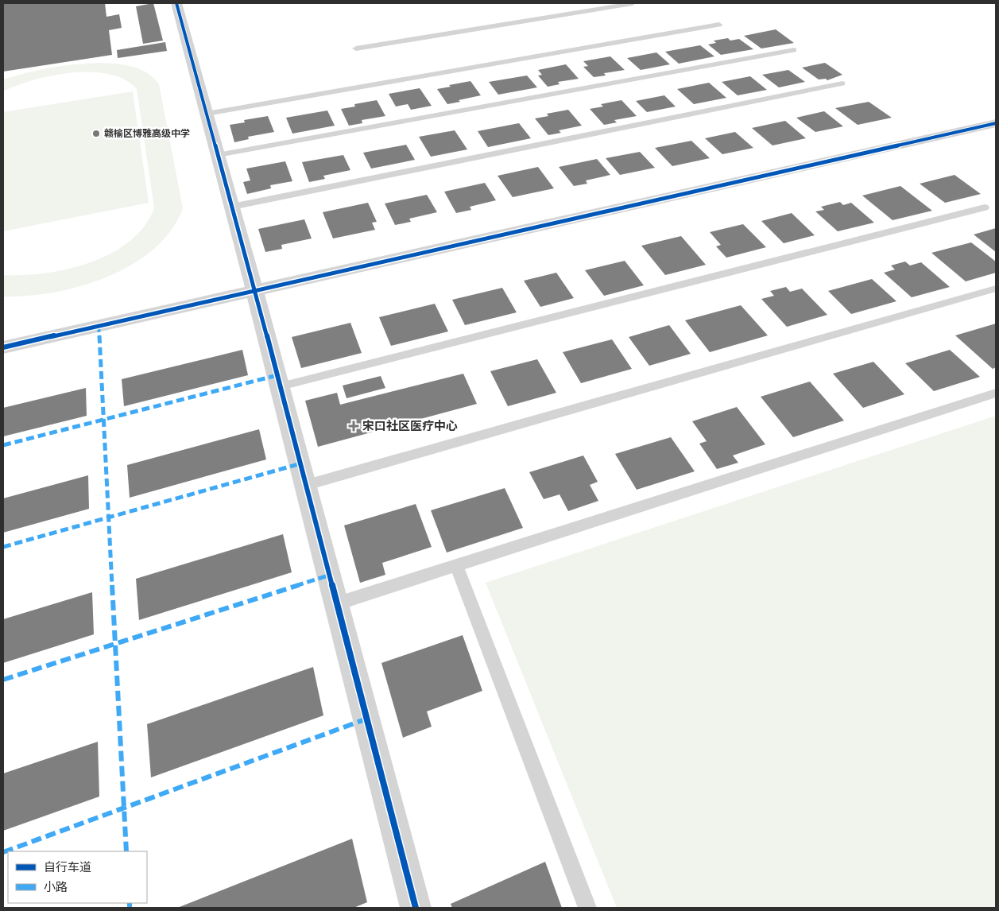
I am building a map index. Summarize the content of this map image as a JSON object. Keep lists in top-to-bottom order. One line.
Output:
{"places":{"other":["赣榆区博雅高级中学"],"health":["宋口社区医疗中心"]},"legend":["自行车道","小路"]}
